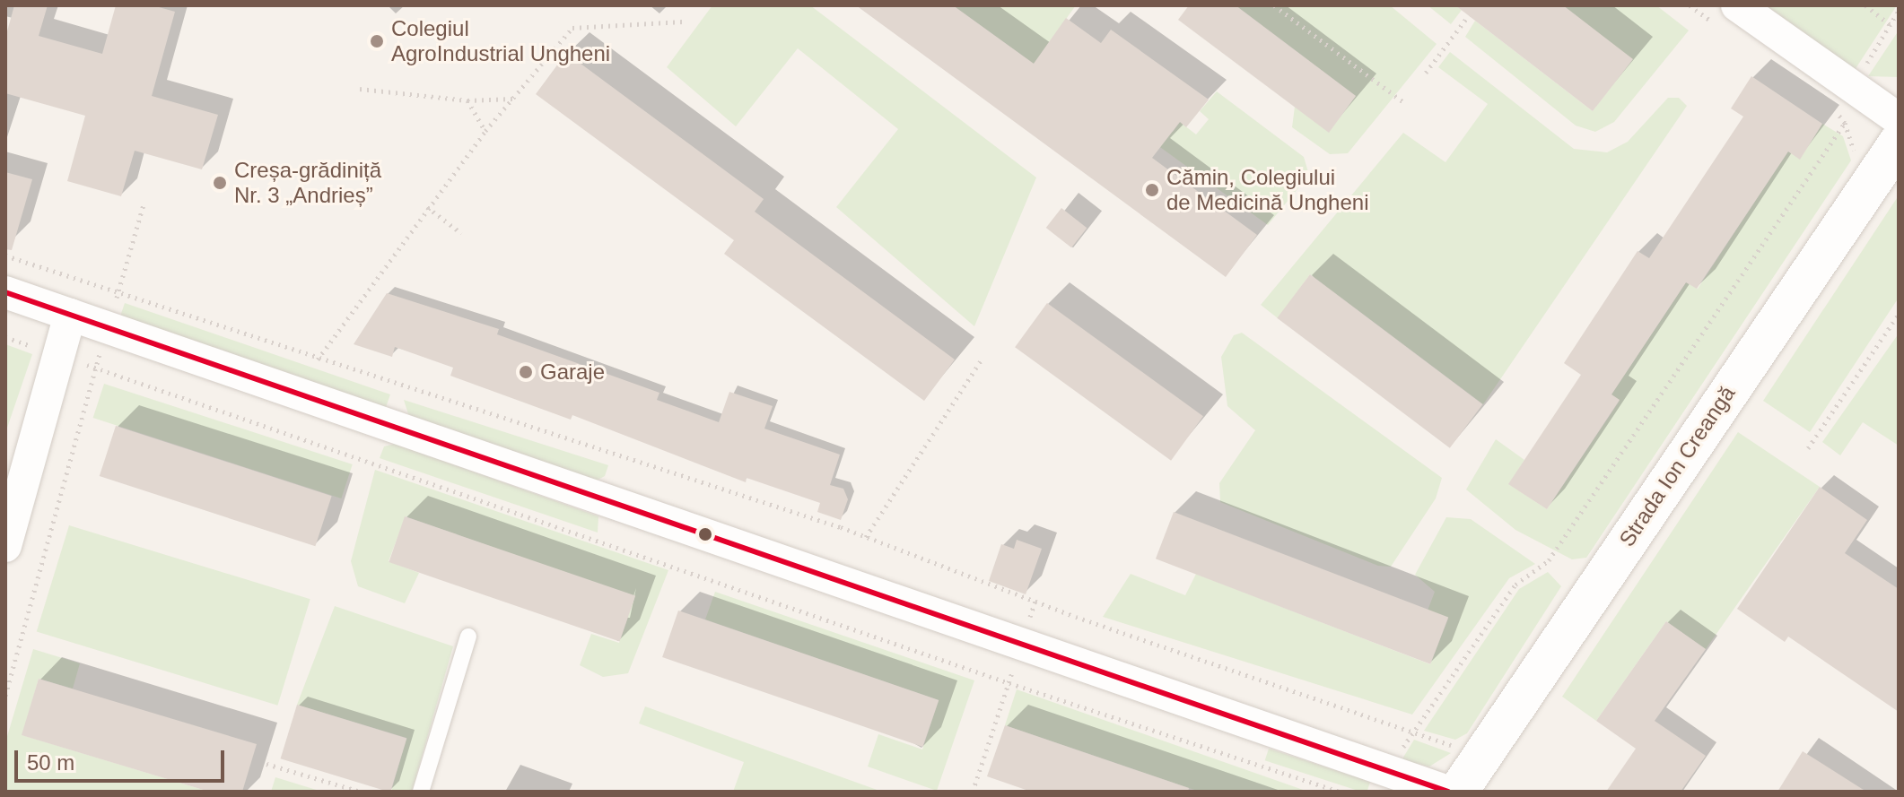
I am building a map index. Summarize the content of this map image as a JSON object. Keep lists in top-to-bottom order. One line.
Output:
{"streets":{"street":["Strada Ion Creangă"]},"places":["Colegiul AgroIndustrial Ungheni","Creșa-grădiniță Nr. 3 „Andrieș”","Cămin, Colegiului de Medicină Ungheni","Garaje"],"scale_bar":"50 m"}
